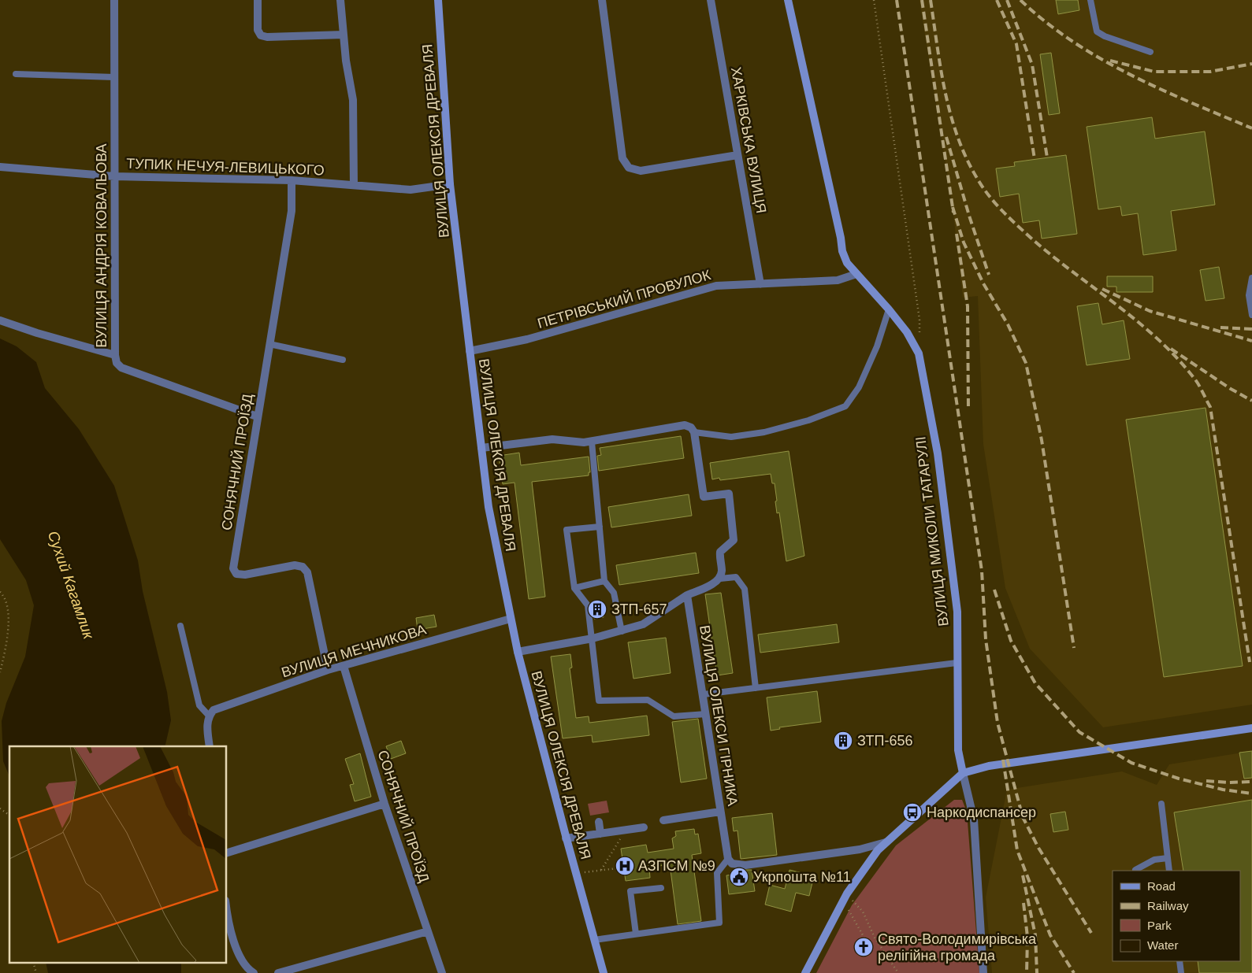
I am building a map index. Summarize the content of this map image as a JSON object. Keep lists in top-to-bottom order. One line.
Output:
{"streets":{"street":["ХАРКІВСЬКА ВУЛИЦЯ","ВУЛИЦЯ ОЛЕКСІЯ ДРЕВАЛЯ","ТУПИК НЕЧУЯ-ЛЕВИЦЬКОГО","ВУЛИЦЯ АНДРІЯ КОВАЛЬОВА","ПЕТРІВСЬКИЙ ПРОВУЛОК","СОНЯЧНИЙ ПРОЇЗД","ВУЛИЦЯ МИКОЛИ ТАТАРУЛІ","ВУЛИЦЯ МЕЧНИКОВА","ВУЛИЦЯ ОЛЕКСИ ГІРНИКА"]},"crossings":[["ХАРКІВСЬКА ВУЛИЦЯ","ПЕТРІВСЬКИЙ ПРОВУЛОК"],["ВУЛИЦЯ ОЛЕКСІЯ ДРЕВАЛЯ","ТУПИК НЕЧУЯ-ЛЕВИЦЬКОГО"],["ВУЛИЦЯ ОЛЕКСІЯ ДРЕВАЛЯ","ПЕТРІВСЬКИЙ ПРОВУЛОК"],["ВУЛИЦЯ ОЛЕКСІЯ ДРЕВАЛЯ","ВУЛИЦЯ МЕЧНИКОВА"],["ТУПИК НЕЧУЯ-ЛЕВИЦЬКОГО","ВУЛИЦЯ АНДРІЯ КОВАЛЬОВА"],["ТУПИК НЕЧУЯ-ЛЕВИЦЬКОГО","СОНЯЧНИЙ ПРОЇЗД"],["ВУЛИЦЯ АНДРІЯ КОВАЛЬОВА","СОНЯЧНИЙ ПРОЇЗД"],["ПЕТРІВСЬКИЙ ПРОВУЛОК","ВУЛИЦЯ МИКОЛИ ТАТАРУЛІ"],["СОНЯЧНИЙ ПРОЇЗД","ВУЛИЦЯ МЕЧНИКОВА"]],"water":["Сухий Кагамлик"],"places":{"building":["ЗТП-657","ЗТП-656"],"bus stop":["Наркодиспансер"],"hospital":["АЗПСМ №9"],"public building":["Укрпошта №11"],"church":["Свято-Володимирівська релігійна громада"]},"legend":["Road","Railway","Park","Water"]}
